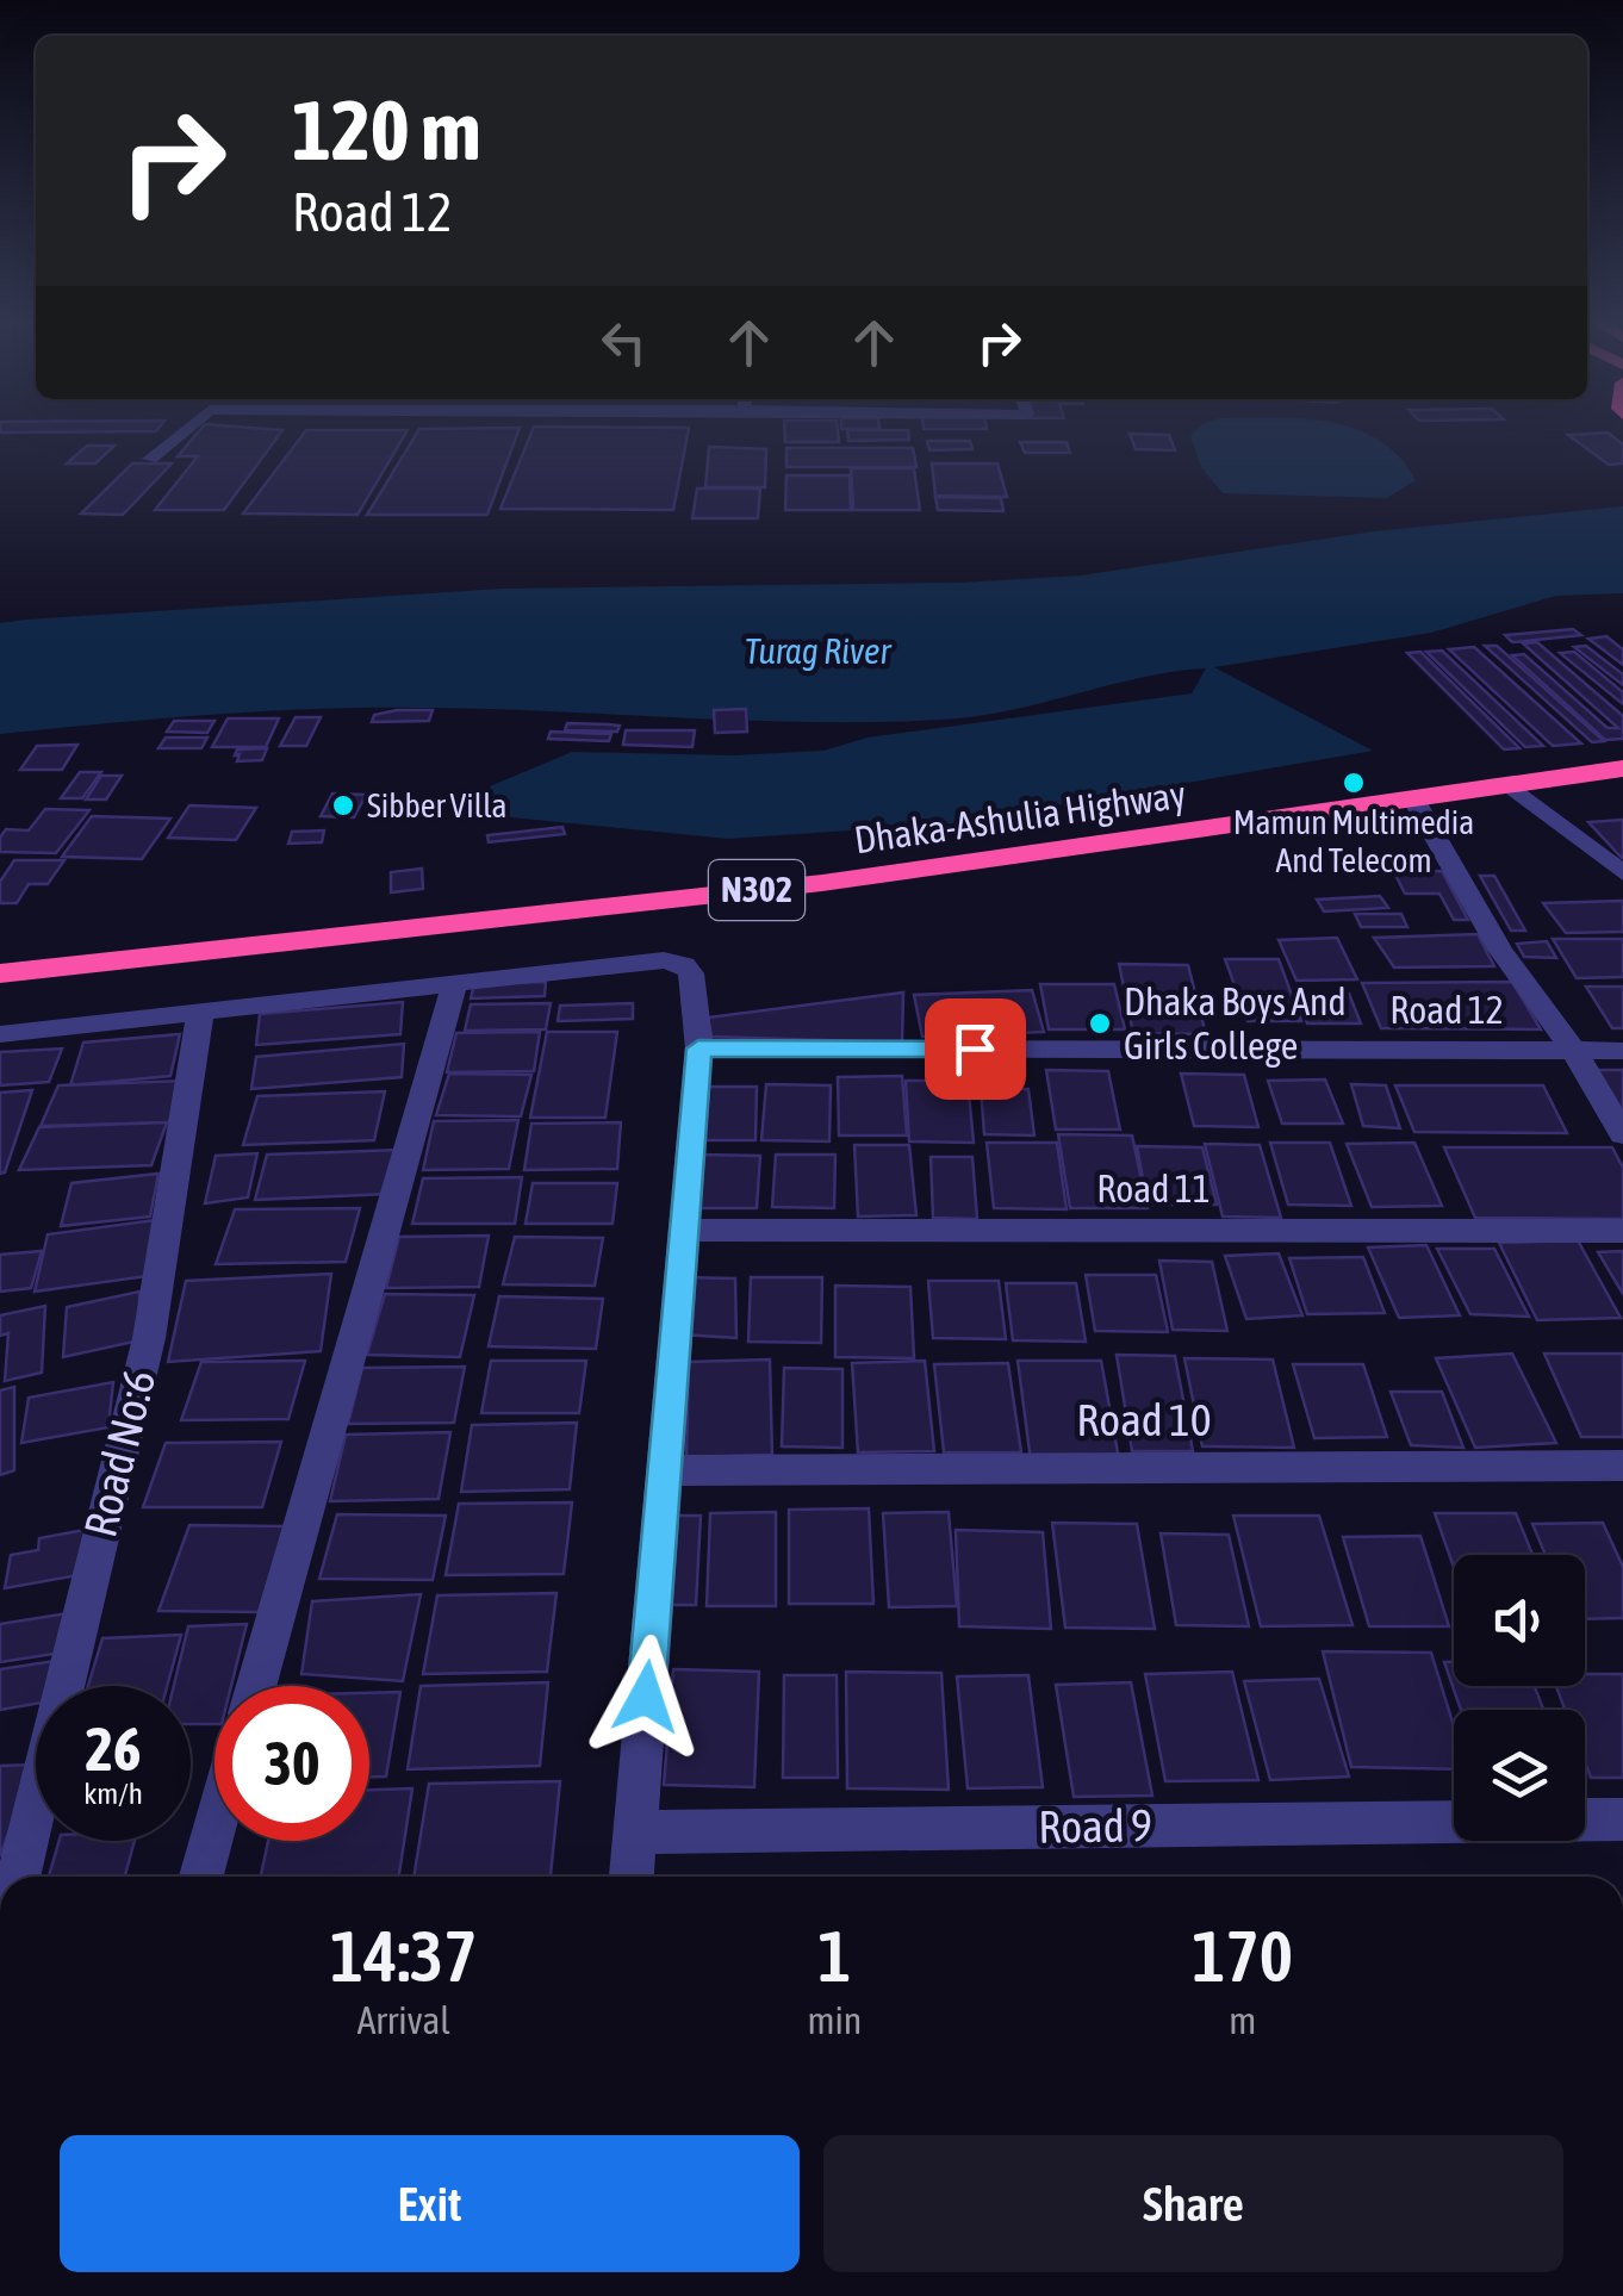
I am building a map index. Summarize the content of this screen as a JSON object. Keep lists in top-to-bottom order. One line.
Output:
{"streets":{"highway":["Dhaka-Ashulia Highway","N302"],"street":["Road 12","Road 11","Road 10","Road No:6","Road 9"]},"crossings":[["Dhaka-Ashulia Highway","N302"]],"water":["Turag River"],"places":["Mamun Multimedia And Telecom","Sibber Villa","Dhaka Boys And Girls College"],"page":{"turn":["120 m","Road 12"],"speed":"26 km/h","limit":"30","eta":["14:37","Arrival","1","min","170","m"],"buttons":["Exit","Share"]}}
